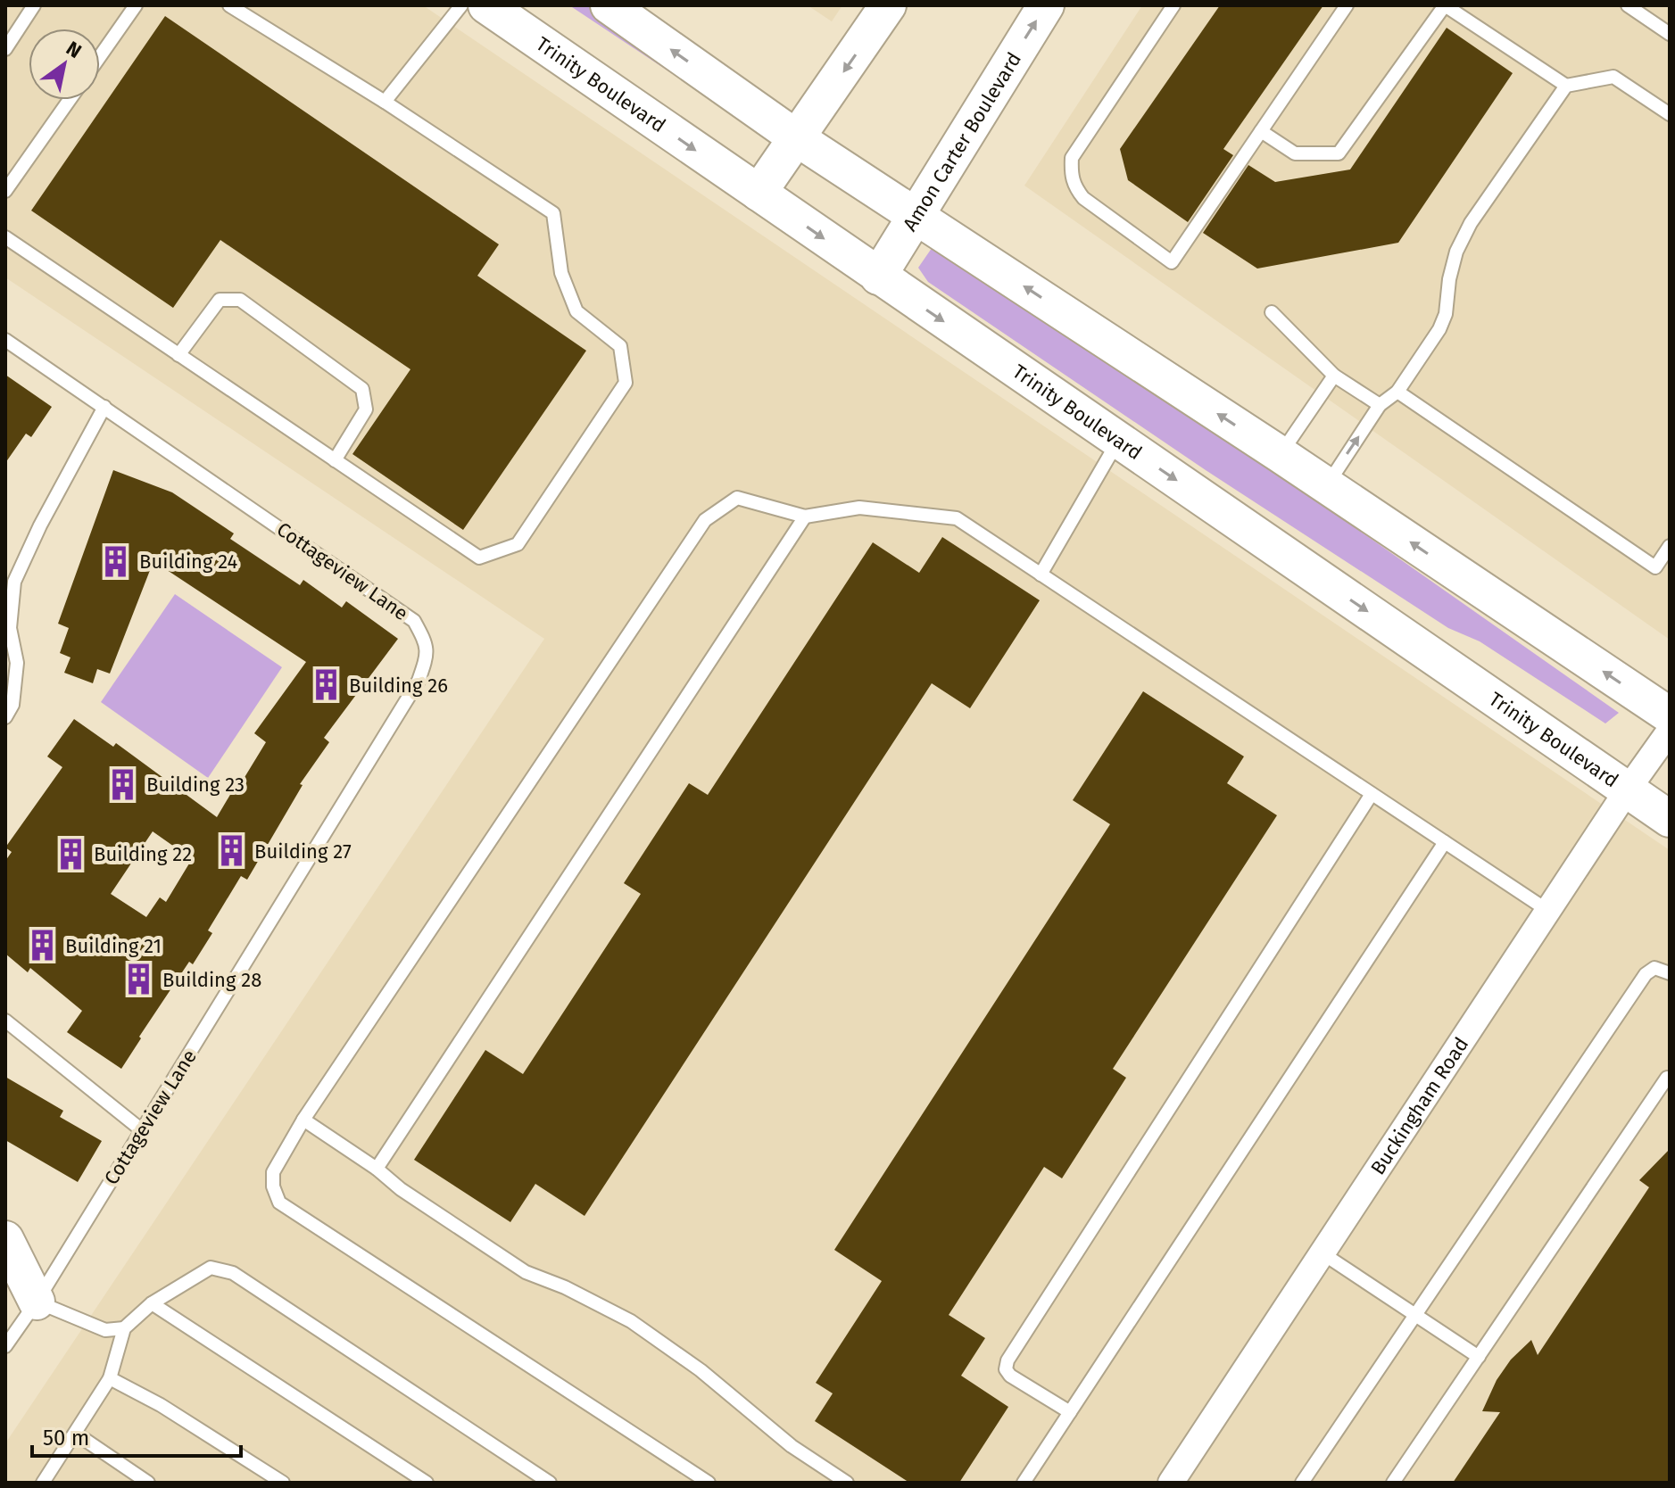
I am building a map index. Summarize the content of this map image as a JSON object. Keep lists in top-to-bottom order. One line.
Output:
{"streets":{"main road":["Trinity Boulevard","Amon Carter Boulevard"],"street":["Buckingham Road"],"lane":["Cottageview Lane"]},"crossings":[["Trinity Boulevard","Amon Carter Boulevard"],["Trinity Boulevard","Buckingham Road"]],"places":{"building":["Building 24","Building 26","Building 23","Building 27","Building 22","Building 21","Building 28"]},"scale_bar":"50 m","north":"top right"}
